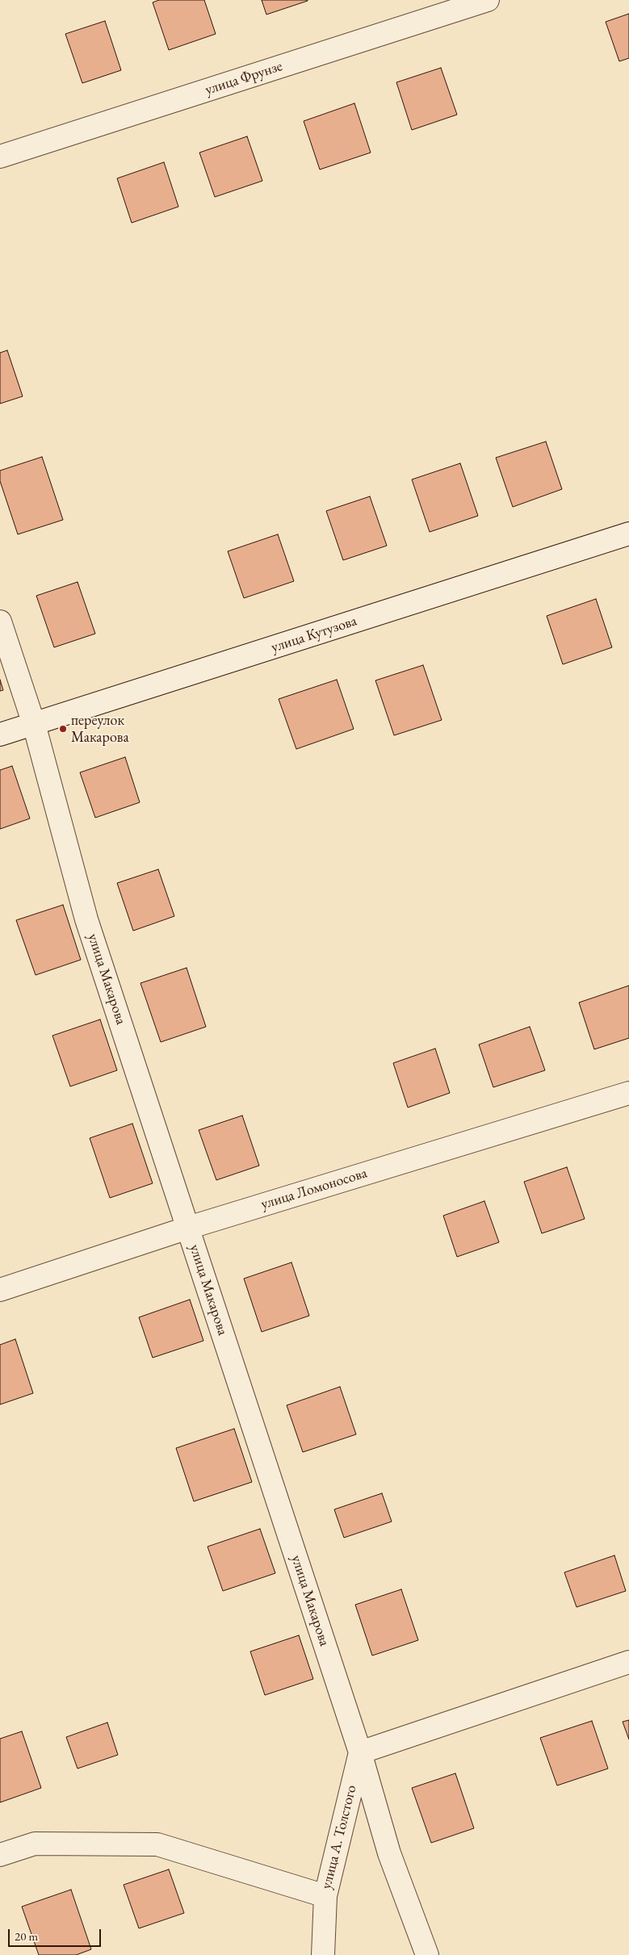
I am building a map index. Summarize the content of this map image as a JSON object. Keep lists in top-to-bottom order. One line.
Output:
{"streets":{"street":["улица Фрунзе","улица Кутузова","улица Макарова","улица Ломоносова","улица А. Толстого"]},"crossings":[["улица Кутузова","улица Макарова"],["улица Макарова","улица Ломоносова"],["улица Макарова","улица А. Толстого"]],"places":["переулок Макарова"],"scale_bar":"20 m"}
